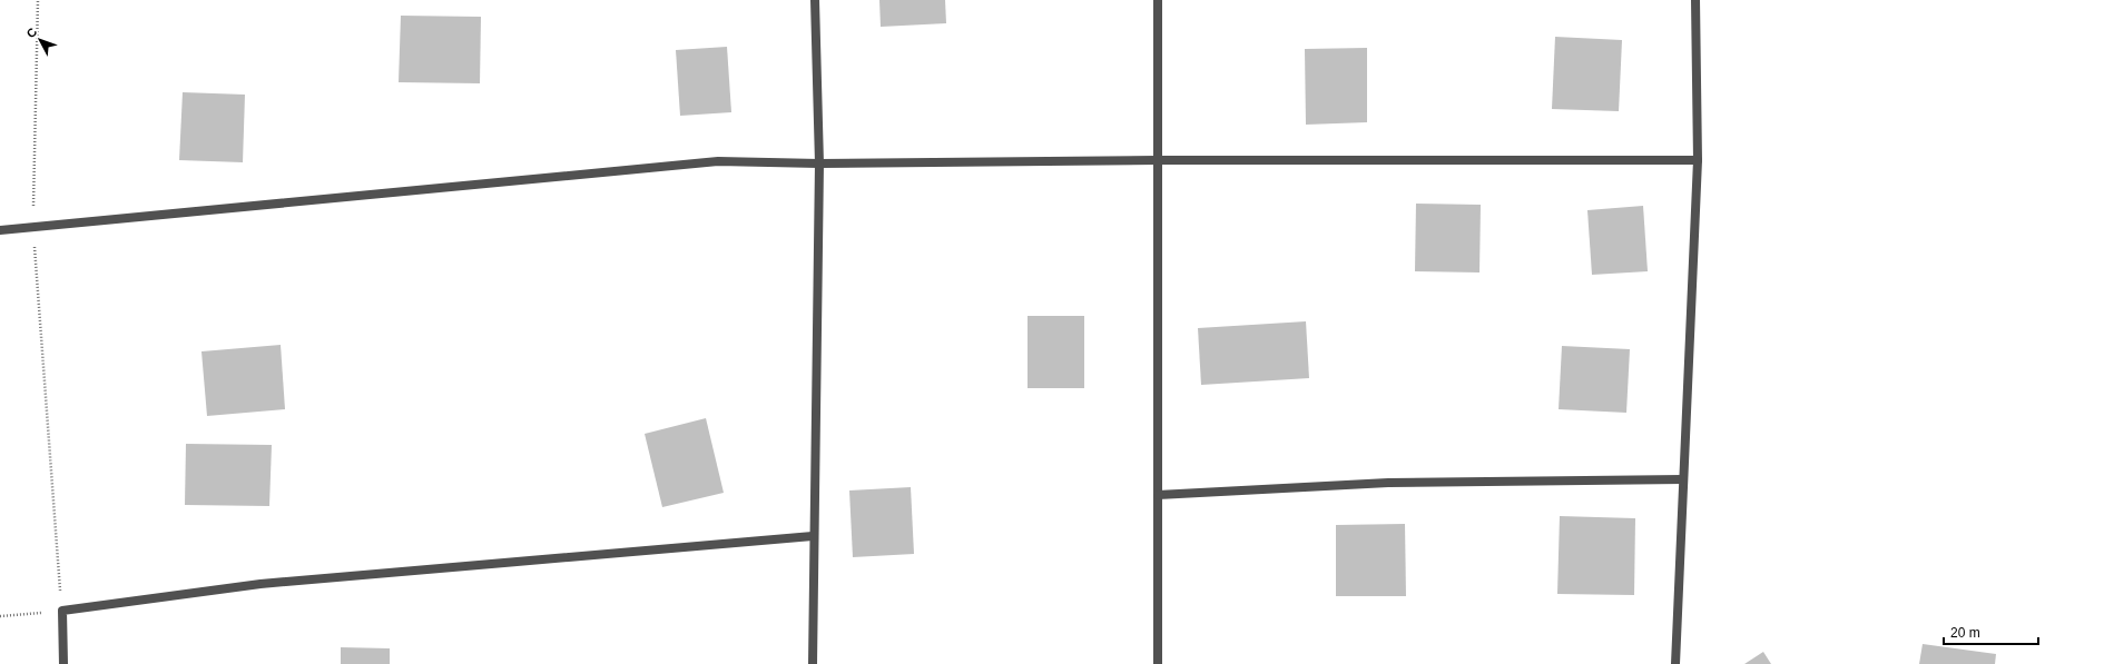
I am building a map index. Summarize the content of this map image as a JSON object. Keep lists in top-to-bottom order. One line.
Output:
{"scale_bar":"20 m","north":"top left"}
